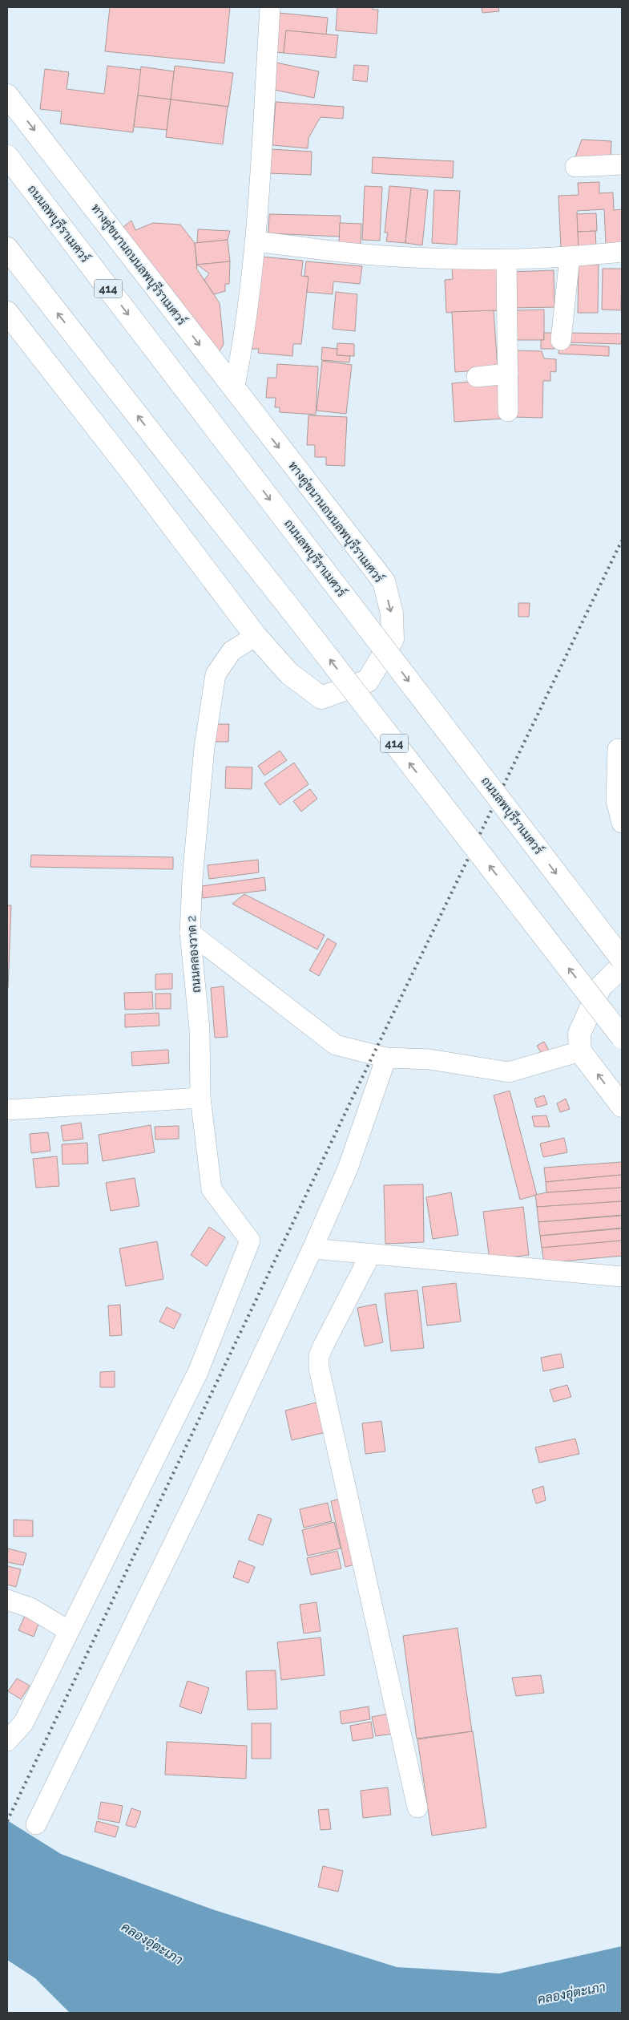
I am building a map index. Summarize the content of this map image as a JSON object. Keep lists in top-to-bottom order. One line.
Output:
{"streets":{"main road":["ถนนลพบุรีราเมศวร์","ทางคู่ขนานถนนลพบุรีราเมศวร์","414"],"street":["ถนนคลองวาด 2"]},"crossings":[["ทางคู่ขนานถนนลพบุรีราเมศวร์","ถนนคลองวาด 2"]],"water":["คลองอุ่ตะเภา"]}
